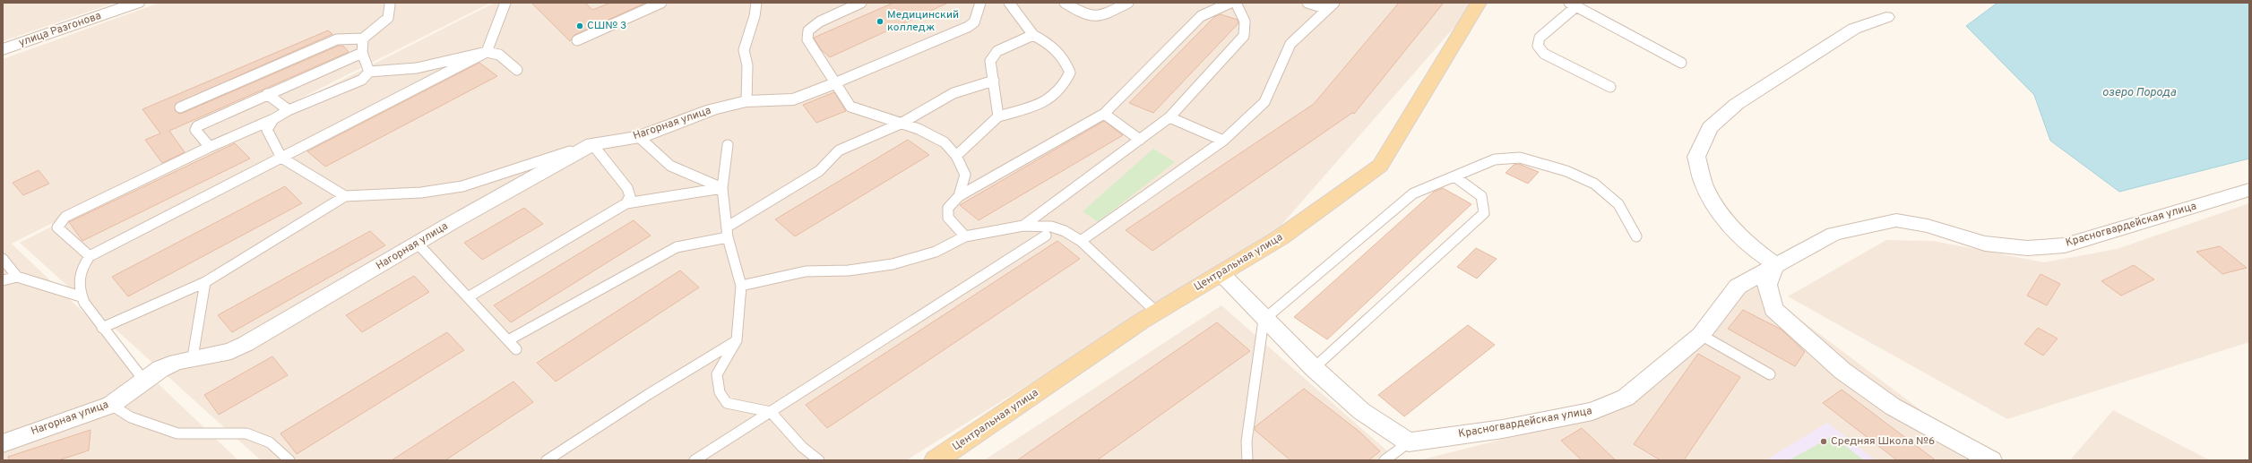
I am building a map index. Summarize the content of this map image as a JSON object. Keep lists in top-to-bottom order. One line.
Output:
{"streets":{"main road":["Центральная улица"],"street":["улица Разгонова","Нагорная улица","Красногвардейская улица"]},"water":["озеро Порода"],"places":["Медицинский колледж","СШ№ 3","Средняя Школа №6"]}
